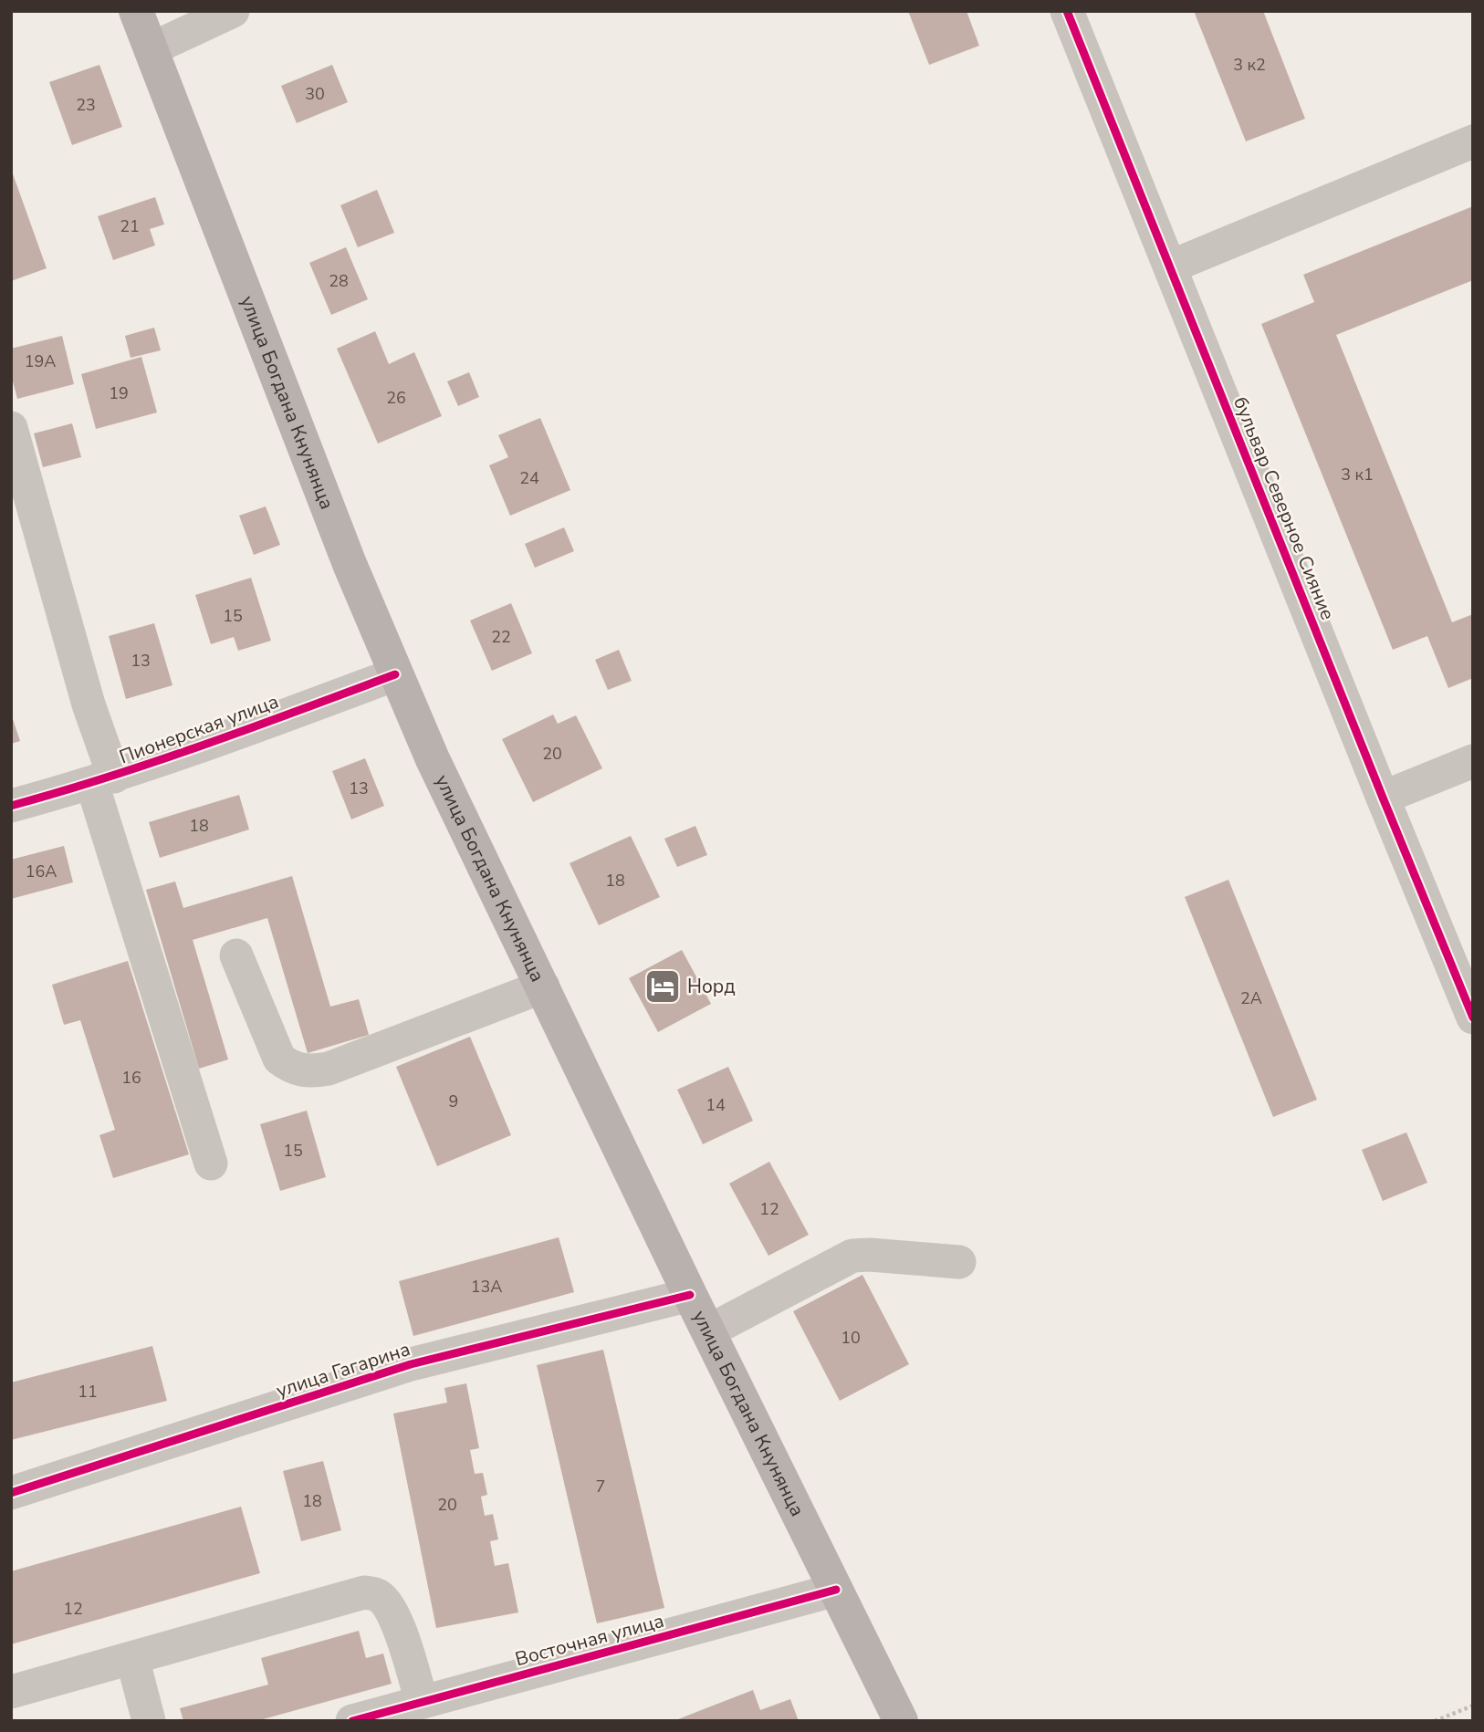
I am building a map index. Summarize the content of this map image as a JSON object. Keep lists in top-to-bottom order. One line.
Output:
{"streets":{"main road":["улица Богдана Кнунянца"],"street":["бульвар Северное Сияние","Пионерская улица","улица Гагарина","Восточная улица"]},"crossings":[["улица Богдана Кнунянца","Пионерская улица"],["улица Богдана Кнунянца","улица Гагарина"],["улица Богдана Кнунянца","Восточная улица"]],"places":{"hotel":["Норд"]},"house_numbers":["3 к2","30","23","21","28","19А","19","26","3 к1","24","15","22","13","20","13","18","16А","18","2А","16","9","14","15","12","13А","10","11","7","18","20","12"]}
